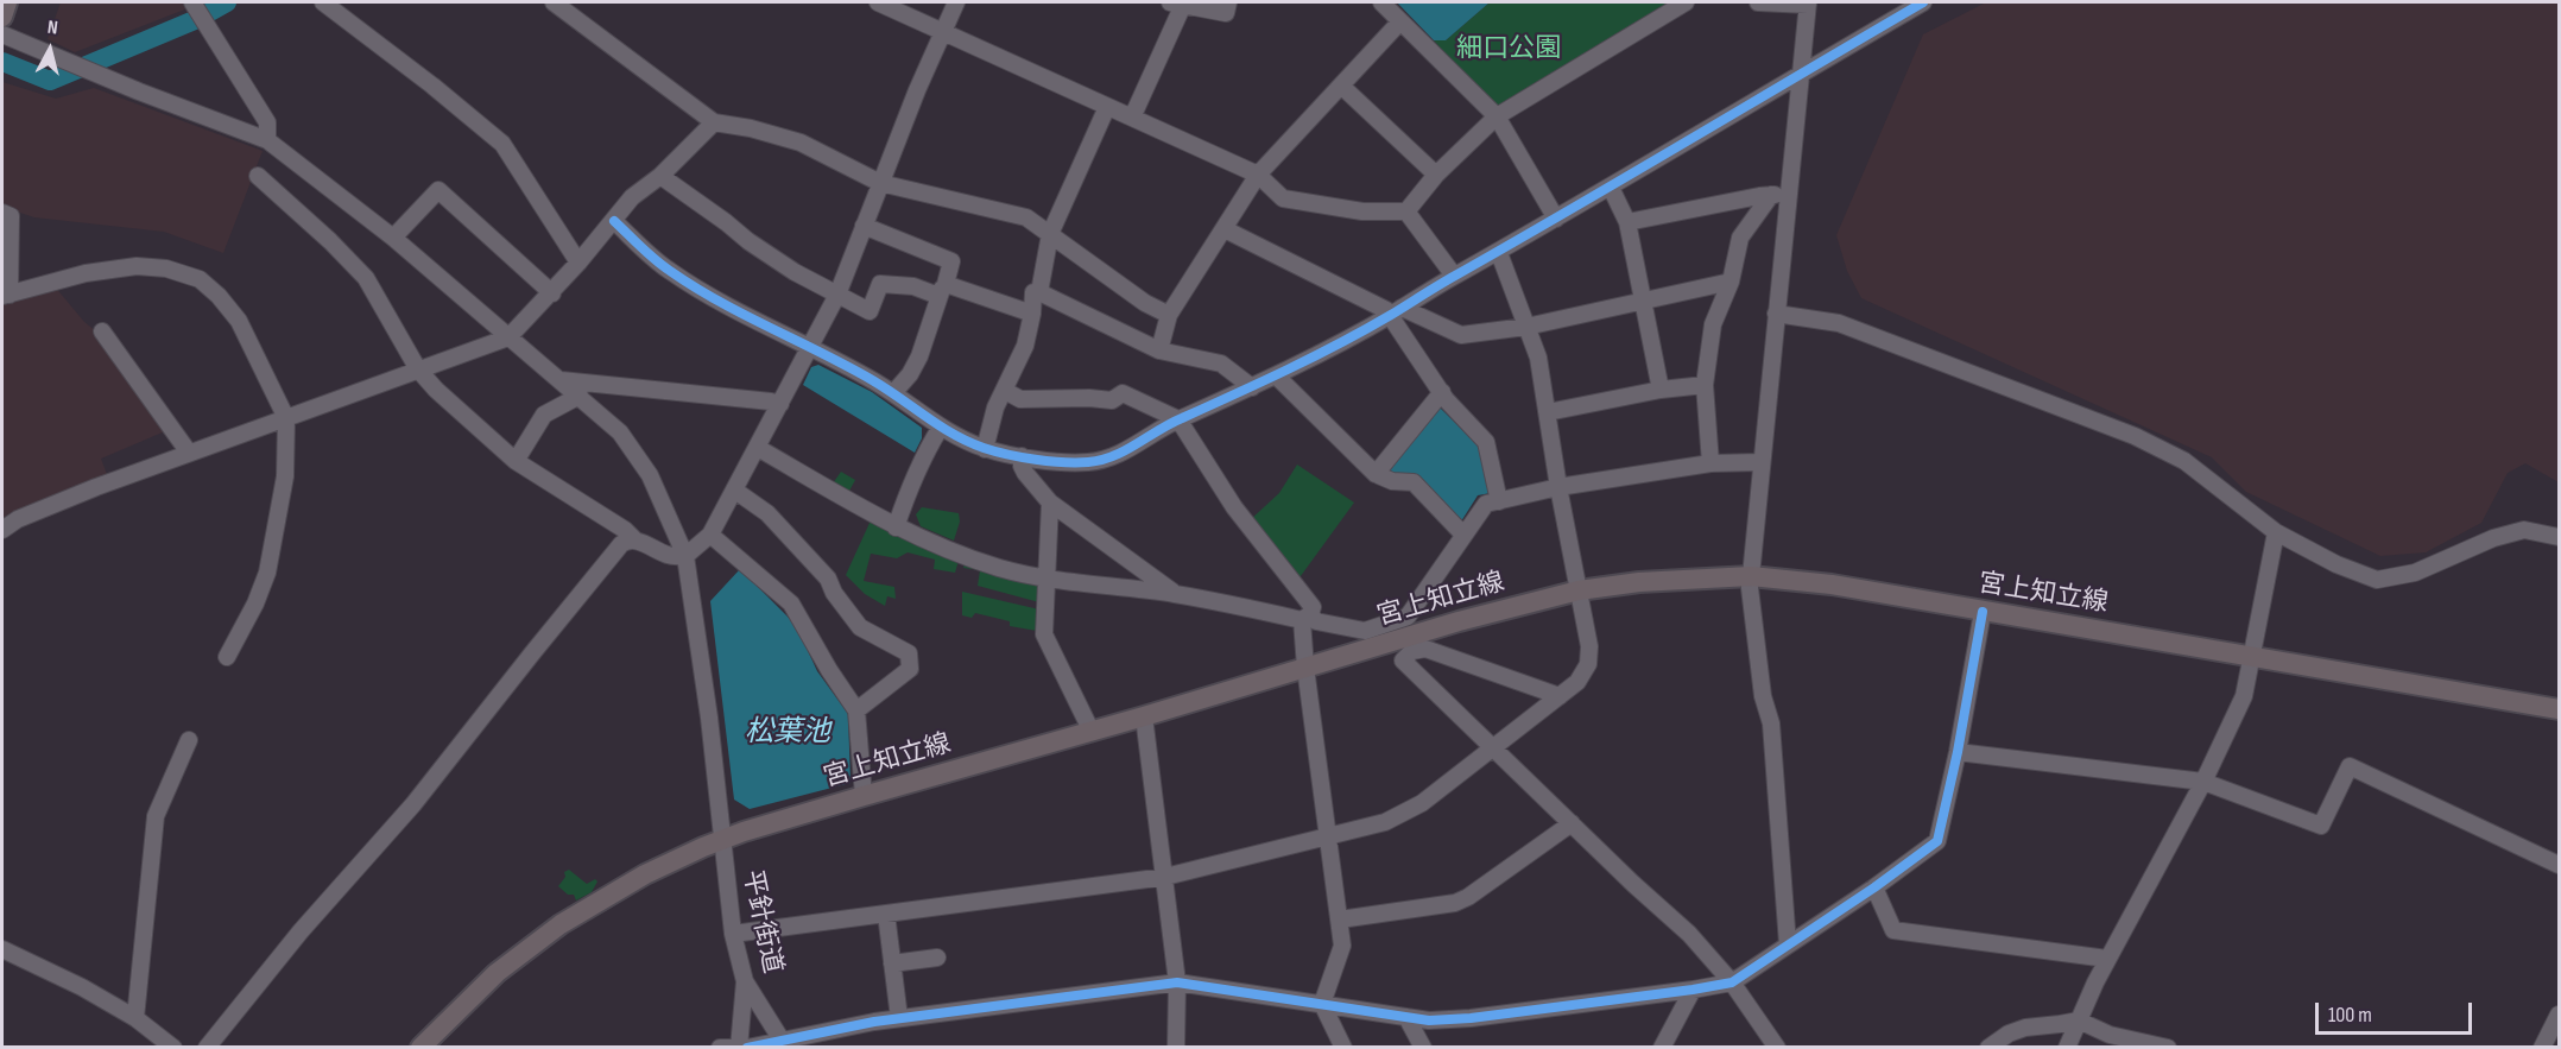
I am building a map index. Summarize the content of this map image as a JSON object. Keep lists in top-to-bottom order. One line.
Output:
{"streets":{"main road":["宮上知立線"],"street":["平針街道"]},"crossings":[["宮上知立線","平針街道"]],"water":["松葉池"],"parks":["細口公園"],"scale_bar":"100 m","north":"top"}
